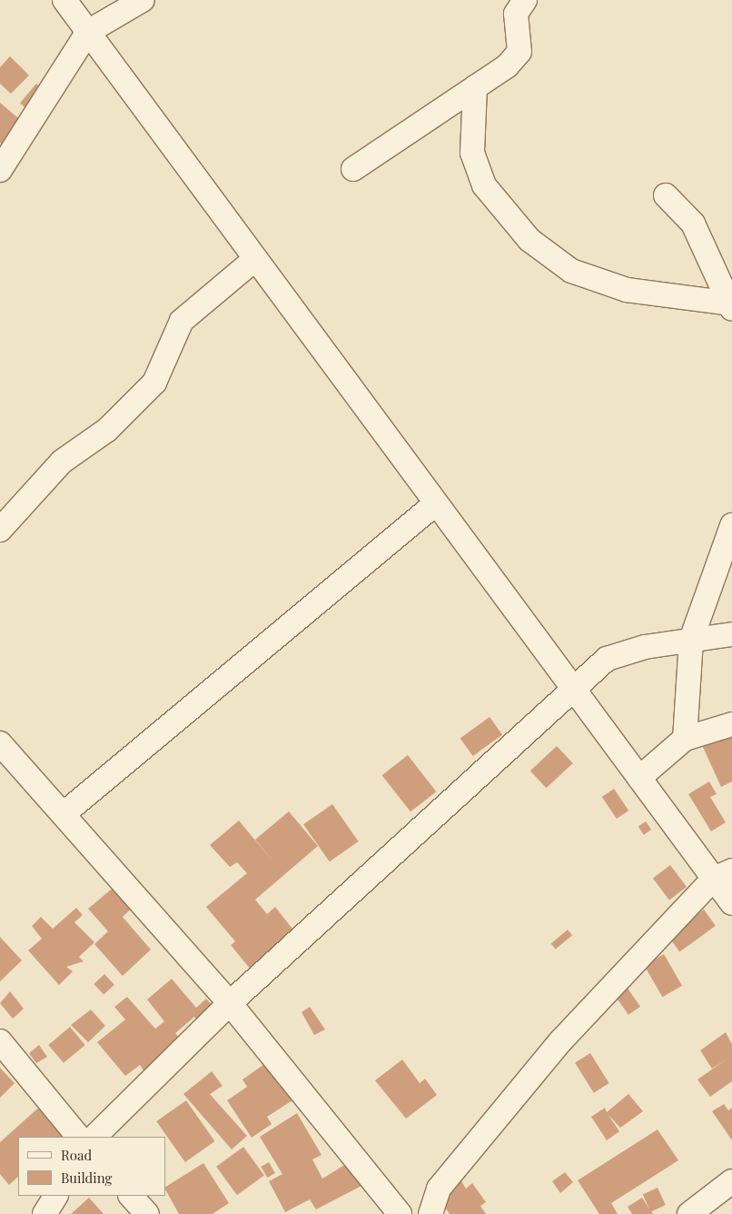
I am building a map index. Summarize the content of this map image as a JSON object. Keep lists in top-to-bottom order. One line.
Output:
{"legend":["Road","Building"]}
